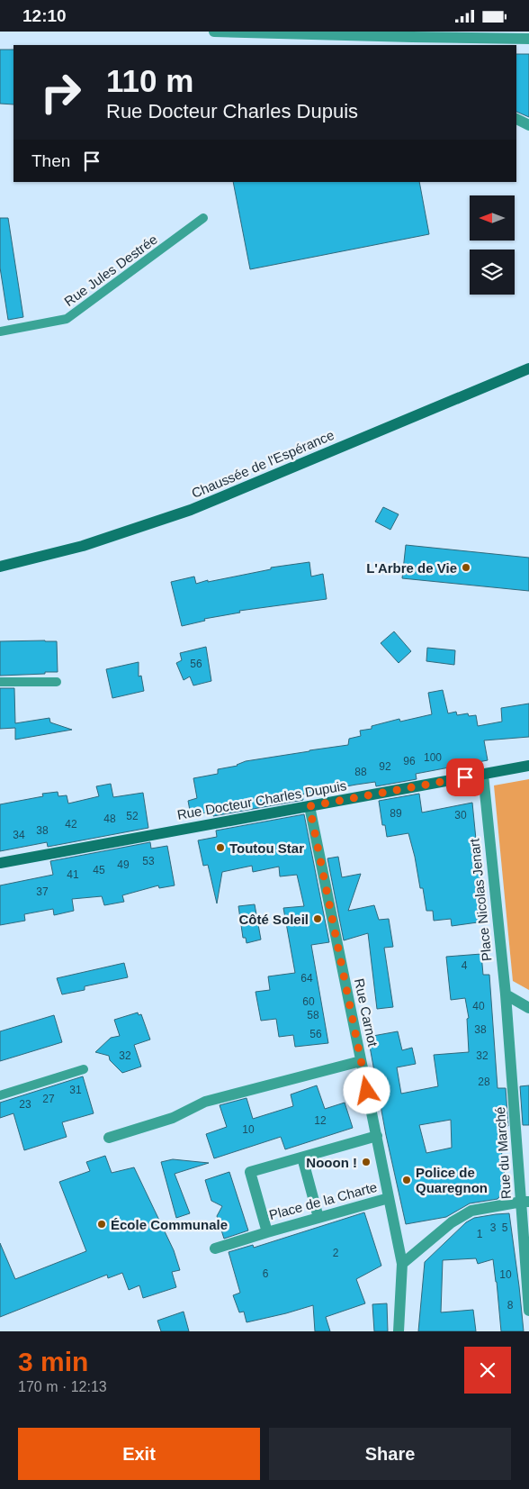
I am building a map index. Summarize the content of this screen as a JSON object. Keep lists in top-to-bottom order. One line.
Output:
{"streets":{"main road":["Chaussée de l'Espérance","Rue Docteur Charles Dupuis"],"street":["Place Nicolas Jenart","Rue Carnot","Rue du Marché","Place de la Charte"],"lane":["Rue Jules Destrée"]},"crossings":[["Rue Docteur Charles Dupuis","Place Nicolas Jenart"],["Rue Docteur Charles Dupuis","Rue Carnot"],["Place Nicolas Jenart","Rue du Marché"],["Rue Carnot","Place de la Charte"]],"places":["L'Arbre de Vie","Toutou Star","Côté Soleil","Nooon !","Police de Quaregnon","École Communale"],"house_numbers":["56","100","96","92","88","89","30","52","48","42","38","34","53","49","45","41","37","4","64","60","40","58","38","56","32","32","28","31","27","23","12","10","3","5","1","2","6","10","8"],"north":"left","page":{"status":"12:10","turn":["110 m","Rue Docteur Charles Dupuis"],"then":"Then","heading":["3 min","170 m · 12:13"],"buttons":["Exit","Share"]}}
